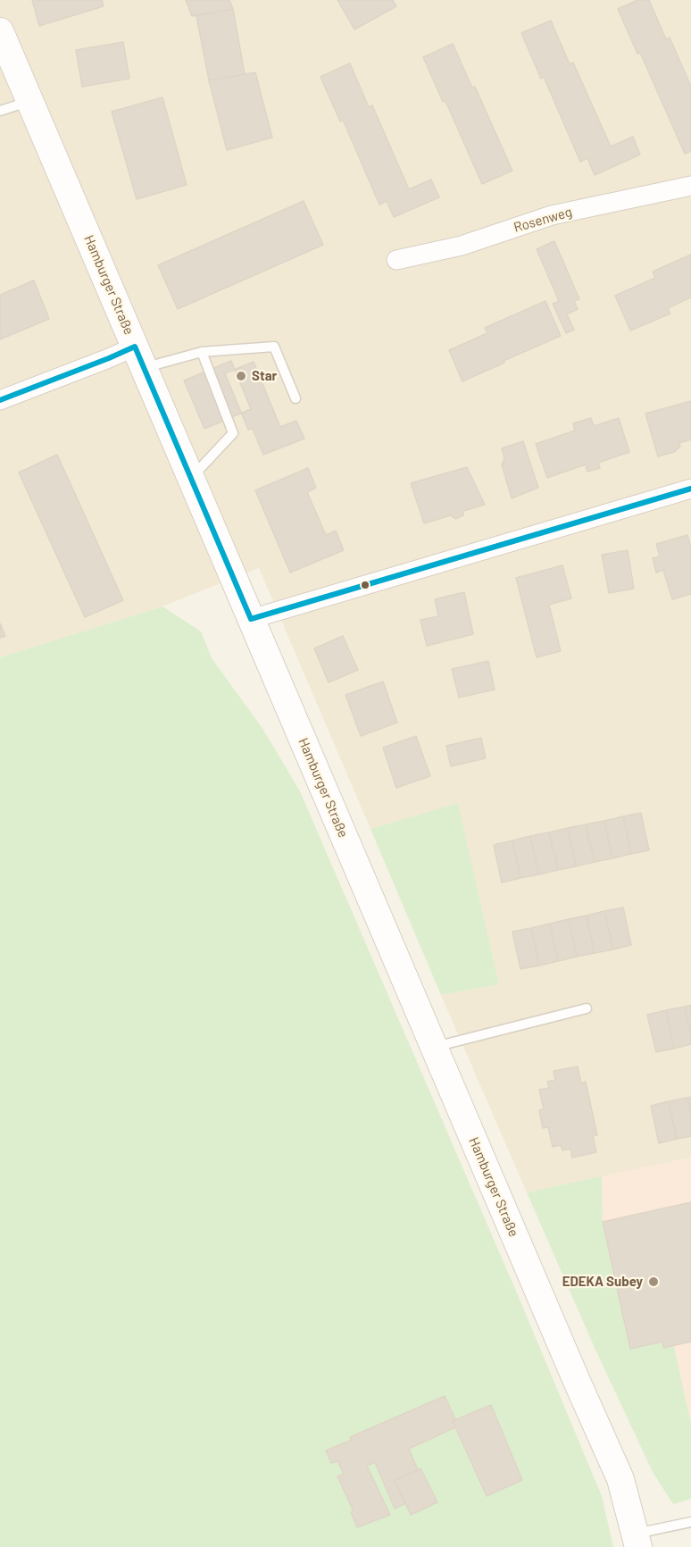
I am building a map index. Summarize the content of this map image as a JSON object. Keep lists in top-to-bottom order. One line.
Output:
{"streets":{"main road":["Hamburger Straße"],"street":["Rosenweg"]},"places":["Star","EDEKA Subey"]}
